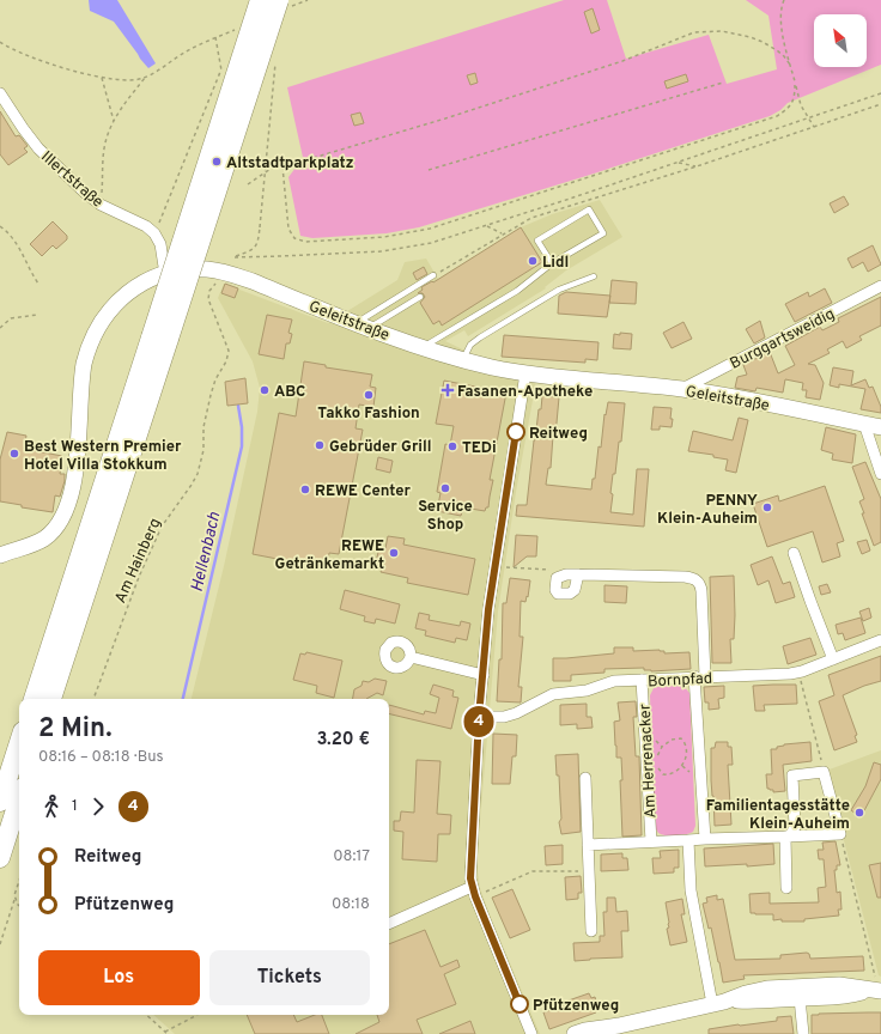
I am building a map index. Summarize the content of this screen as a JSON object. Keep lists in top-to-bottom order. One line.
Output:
{"streets":{"main road":["Geleitstraße"],"street":["Illertstraße","Burggartsweidig","Bornpfad","Am Herrenacker"],"path":["Am Hainberg"]},"crossings":[["Illertstraße","Geleitstraße"],["Geleitstraße","Burggartsweidig"],["Geleitstraße","Am Hainberg"],["Bornpfad","Am Herrenacker"]],"water":["Hellenbach"],"places":{"other":["Altstadtparkplatz","Lidl","ABC","Takko Fashion","Reitweg","Gebrüder Grill","TEDi","Best Western Premier Hotel Villa Stokkum","Service Shop","REWE Center","PENNY Klein-Auheim","REWE Getränkemarkt","Familientagesstätte Klein-Auheim","Pfützenweg"],"health":["Fasanen-Apotheke"]},"lines":["bus line 4"],"north":"top left","page":{"on_map":"4","heading":["2 Min.","08:16 – 08:18 · Bus","3.20 €"],"legs":["1","4"],"list":[{"name":"Reitweg","value":"08:17"},{"name":"Pfützenweg","value":"08:18"}],"buttons":["Los","Tickets"]}}
